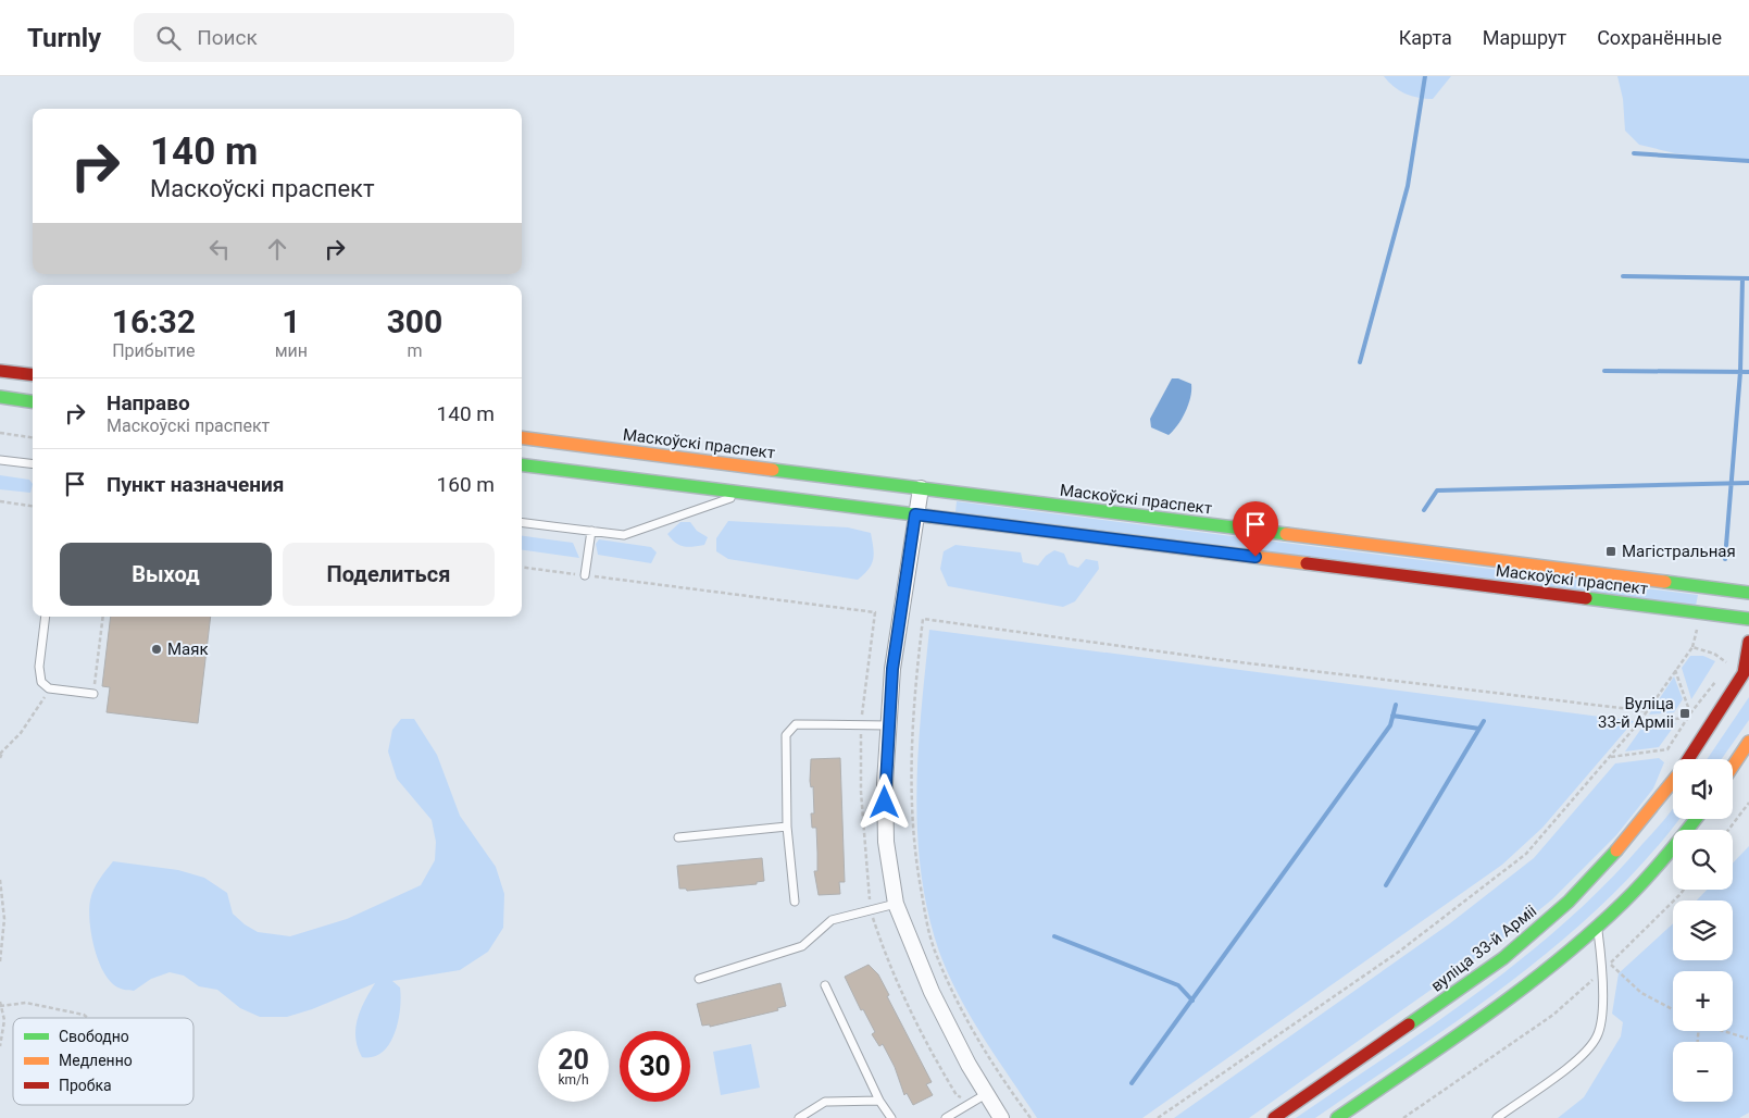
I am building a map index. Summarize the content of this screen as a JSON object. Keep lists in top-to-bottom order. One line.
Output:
{"streets":{"main road":["Маскоўскі праспект","вуліца 33-й Арміі"]},"places":{"transit":["Магістральная","Вуліца 33-й Арміі"],"other":["Маяк"]},"legend":["Свободно","Медленно","Пробка"],"page":{"header":"Turnly","search":"Поиск","nav":["Карта","Маршрут","Сохранённые"],"turn":["140 m","Маскоўскі праспект"],"eta":["16:32","Прибытие","1","мин","300","m"],"list":[{"name":"Направо","note":"Маскоўскі праспект","value":"140 m"},{"name":"Пункт назначения","value":"160 m"}],"buttons":["Выход","Поделиться"],"map_buttons":["+","−"],"speed":"20 km/h","limit":"30"}}
